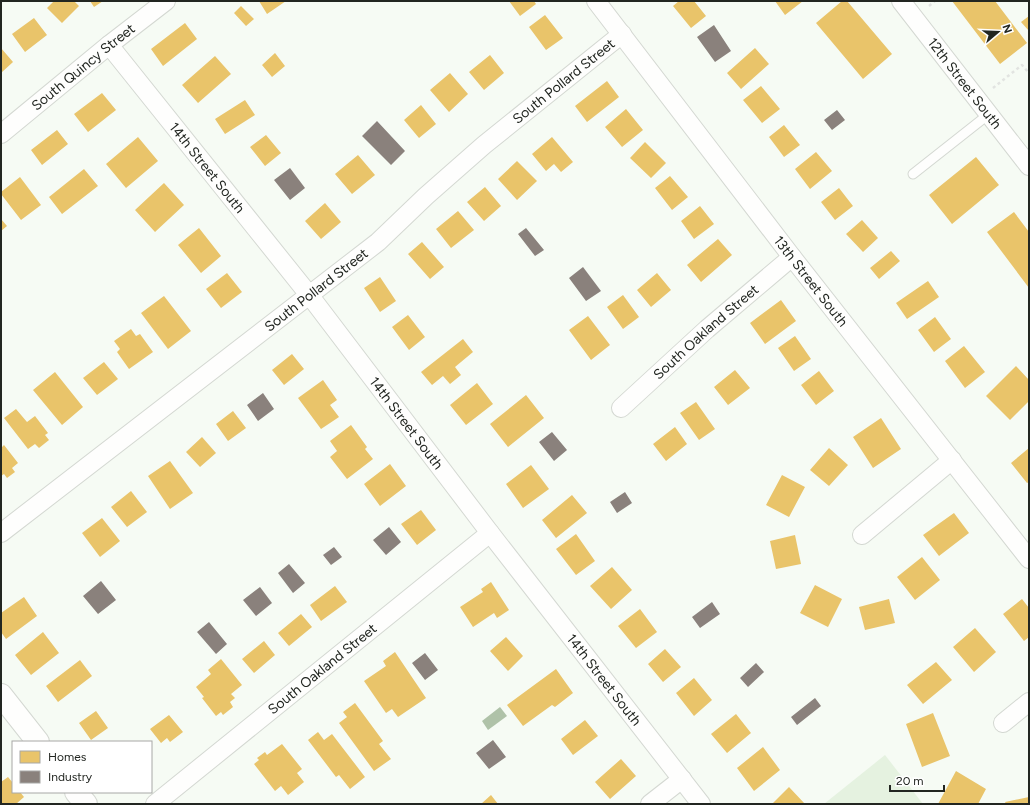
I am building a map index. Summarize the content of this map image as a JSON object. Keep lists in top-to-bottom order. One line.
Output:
{"streets":{"street":["South Quincy Street","South Pollard Street","12th Street South","14th Street South","13th Street South","South Oakland Street"]},"crossings":[["South Quincy Street","14th Street South"],["South Pollard Street","14th Street South"],["South Pollard Street","13th Street South"],["14th Street South","South Oakland Street"],["13th Street South","South Oakland Street"]],"legend":["Homes","Industry"],"scale_bar":"20 m","north":"right"}
